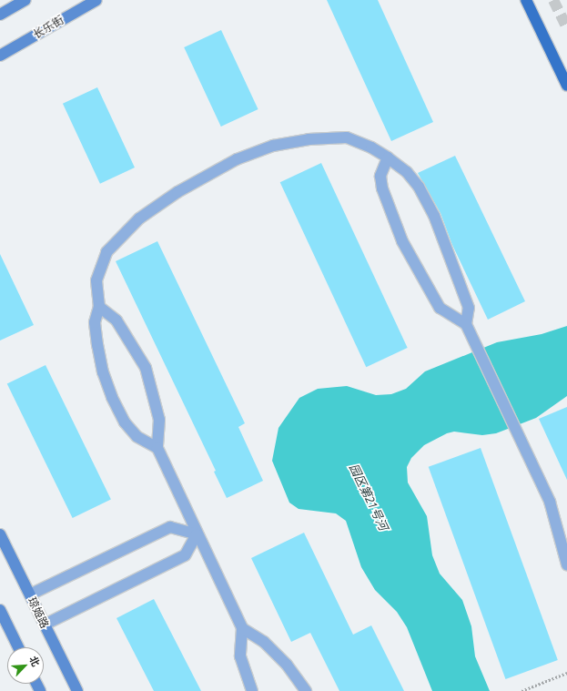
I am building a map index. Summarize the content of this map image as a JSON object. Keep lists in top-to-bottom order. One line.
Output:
{"streets":{"main road":["长乐街","琼姬路"]},"water":["园区第21号河"],"north":"top right"}
